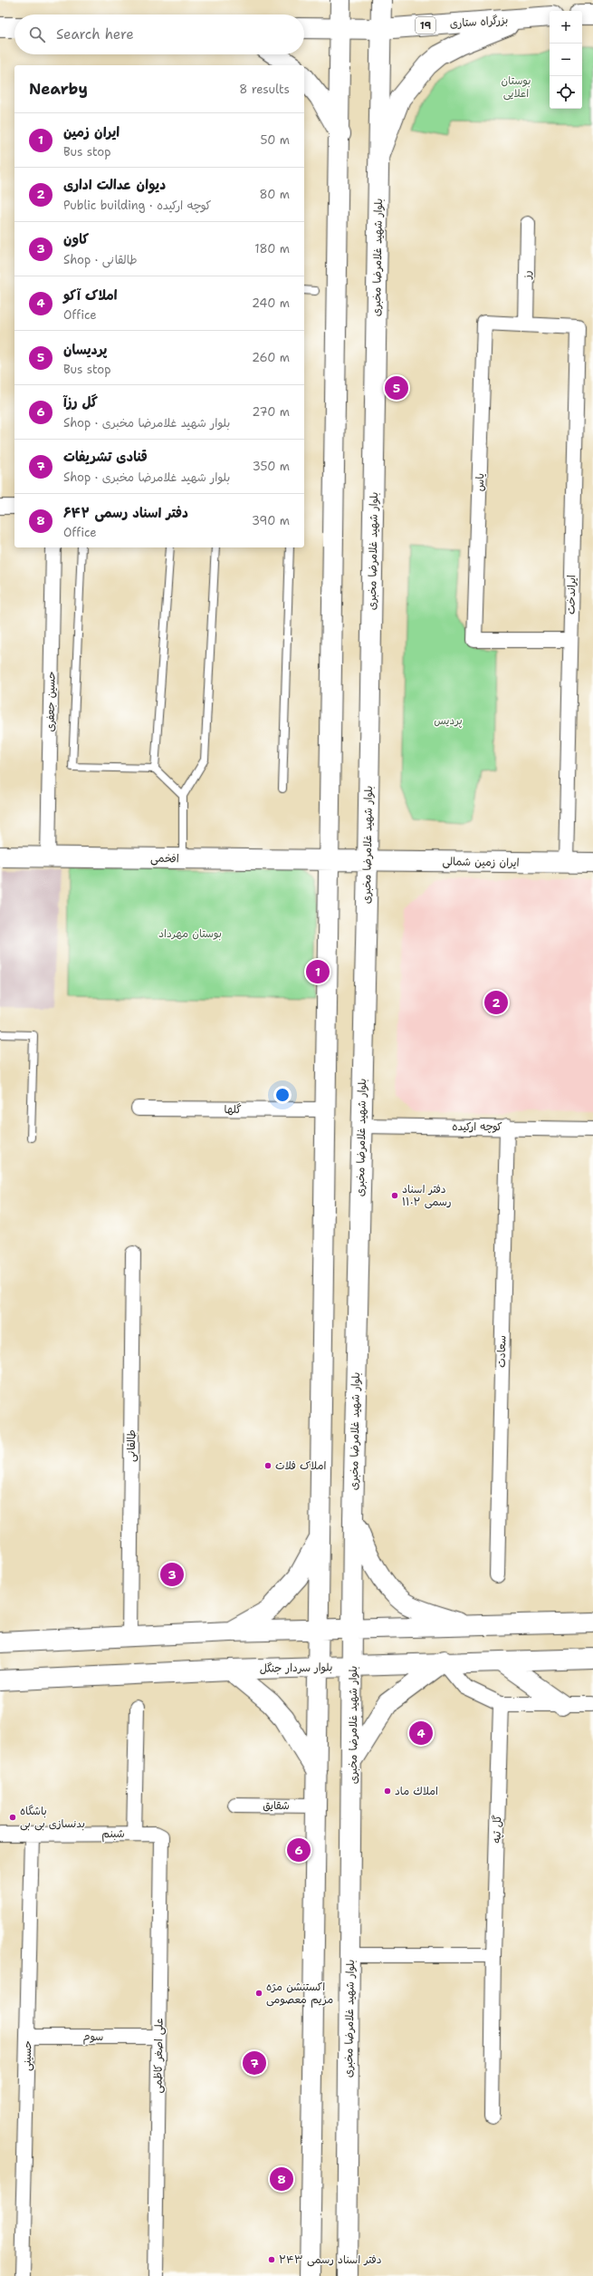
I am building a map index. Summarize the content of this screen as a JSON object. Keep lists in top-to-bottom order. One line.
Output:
{"streets":{"main road":["بزرگراه ستاری","19","بلوار شهید غلامرضا مخبری","افخمی","ایران زمین شمالی","بلوار سردار جنگل"],"street":["رز","یاس","ایراندخت","حسین جعفری","گلها","کوچه ارکیده","سعادت","طالقانی","شقایق","گل تپه","شبنم","سوم","حسینی","علی اصغر کاظمی"]},"crossings":[["بزرگراه ستاری","بلوار شهید غلامرضا مخبری"],["بلوار شهید غلامرضا مخبری","افخمی"],["بلوار شهید غلامرضا مخبری","ایران زمین شمالی"],["بلوار شهید غلامرضا مخبری","کوچه ارکیده"],["بلوار شهید غلامرضا مخبری","بلوار سردار جنگل"],["رز","یاس"],["یاس","ایراندخت"],["ایراندخت","ایران زمین شمالی"],["حسین جعفری","افخمی"],["افخمی","ایران زمین شمالی"],["کوچه ارکیده","سعادت"],["شبنم","حسینی"],["شبنم","علی اصغر کاظمی"],["سوم","حسینی"],["سوم","علی اصغر کاظمی"]],"parks":["بوستان اعلایی","پردیس","بوستان مهرداد"],"places":["دفتر اسناد رسمی ۱۱۰۲","املاک فلات","املاك ماد","باشگاه بدنسازی بی بی","اکستنشن مژه مریم معصومی","دفتر اسناد رسمی ۲۴۳"],"page":{"map_buttons":["+","−"],"search":"Search here","heading":["Nearby","8 results"],"list":[{"mark":"1","name":"ایران زمین","note":"Bus stop","value":"50 m"},{"mark":"2","name":"دیوان عدالت اداری","note":"Public building · کوچه ارکیده","value":"80 m"},{"mark":"3","name":"کاون","note":"Shop · طالقانی","value":"180 m"},{"mark":"4","name":"املاک آکو","note":"Office","value":"240 m"},{"mark":"5","name":"پردیسان","note":"Bus stop","value":"260 m"},{"mark":"6","name":"گل رزآ","note":"Shop · بلوار شهید غلامرضا مخبری","value":"270 m"},{"mark":"7","name":"قنادی تشریفات","note":"Shop · بلوار شهید غلامرضا مخبری","value":"350 m"},{"mark":"8","name":"دفتر اسناد رسمی ۶۴۲","note":"Office","value":"390 m"}],"pins":["5","1","2","3","4","6","7","8"]}}
